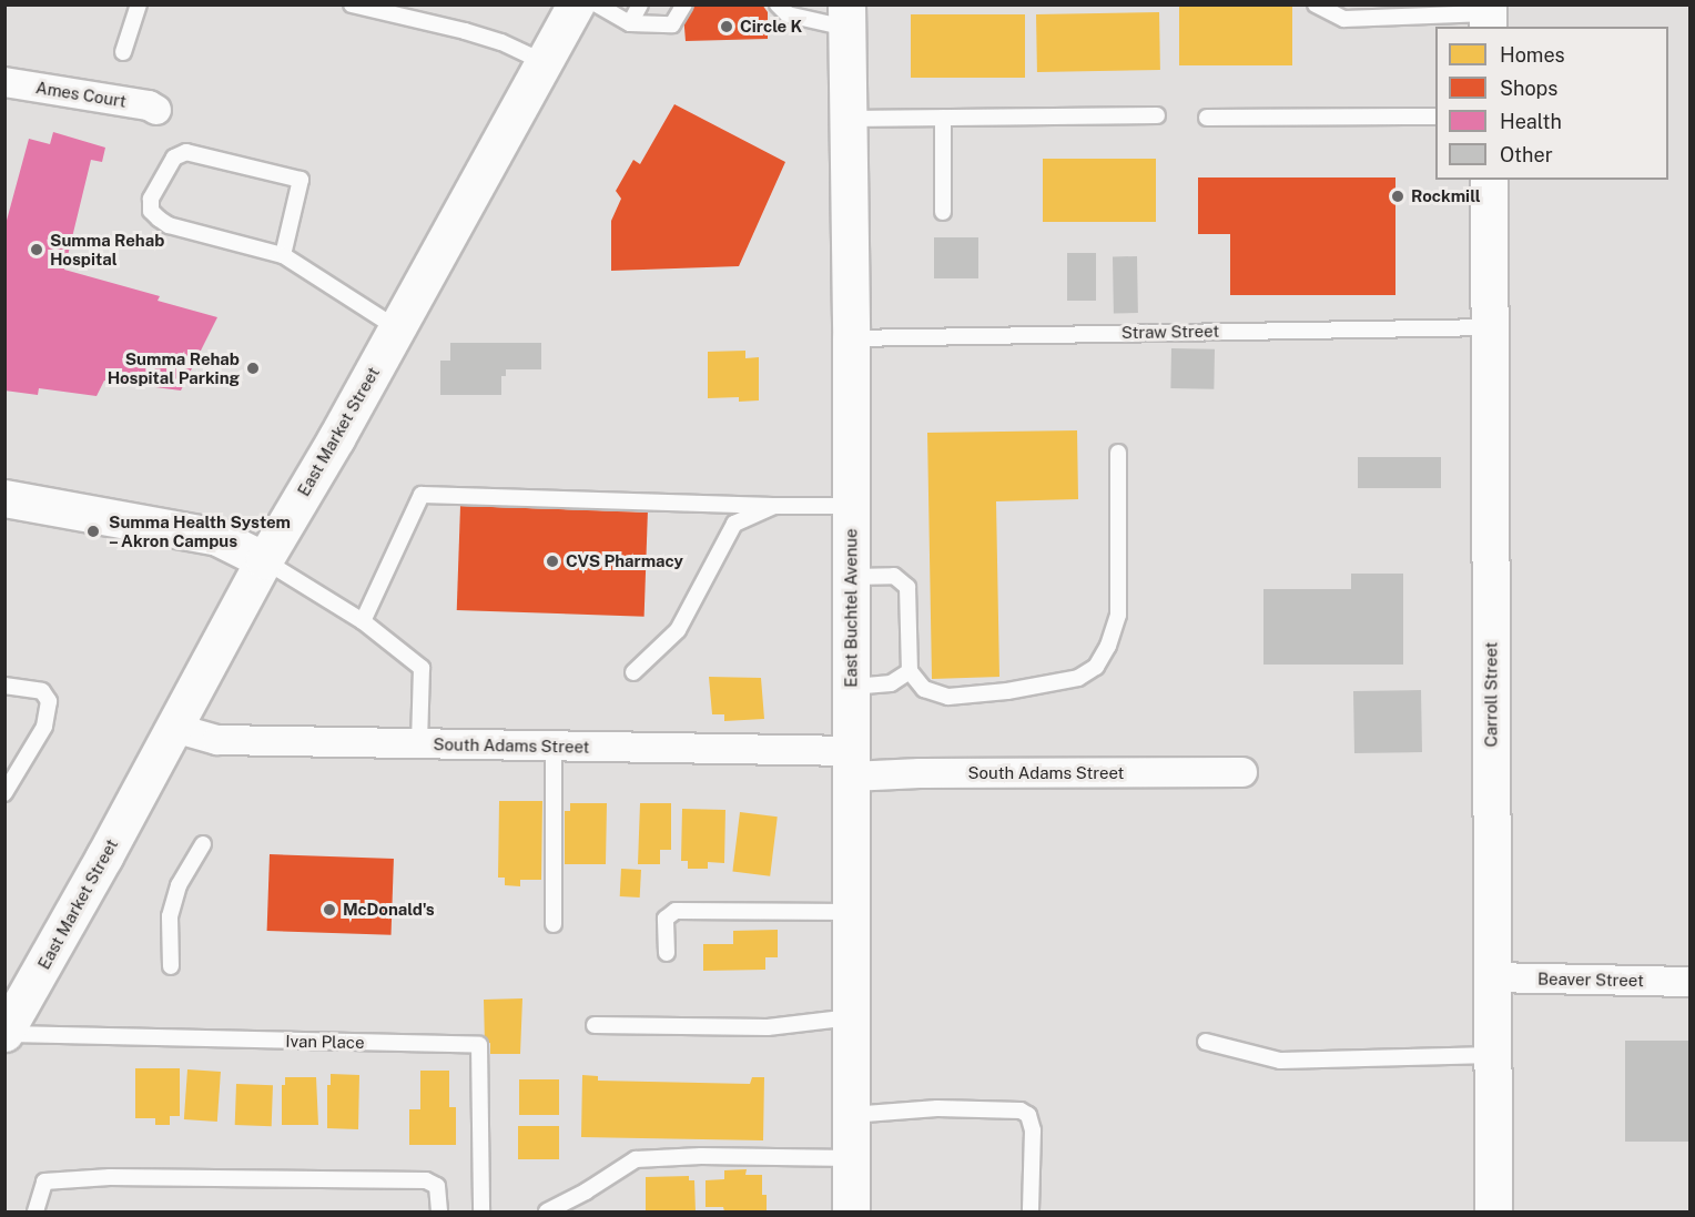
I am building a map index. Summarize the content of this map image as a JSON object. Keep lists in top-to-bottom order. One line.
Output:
{"streets":{"main road":["East Market Street","East Buchtel Avenue","Carroll Street"],"street":["Ames Court","South Adams Street","Beaver Street"],"lane":["Straw Street","Ivan Place"]},"crossings":[["Straw Street","East Buchtel Avenue"],["Straw Street","Carroll Street"],["East Market Street","South Adams Street"],["East Market Street","Ivan Place"],["East Buchtel Avenue","South Adams Street"],["Carroll Street","Beaver Street"]],"places":["Circle K","Rockmill","Summa Rehab Hospital","Summa Rehab Hospital Parking","Summa Health System – Akron Campus","CVS Pharmacy","McDonald's"],"legend":["Homes","Shops","Health","Other"]}
